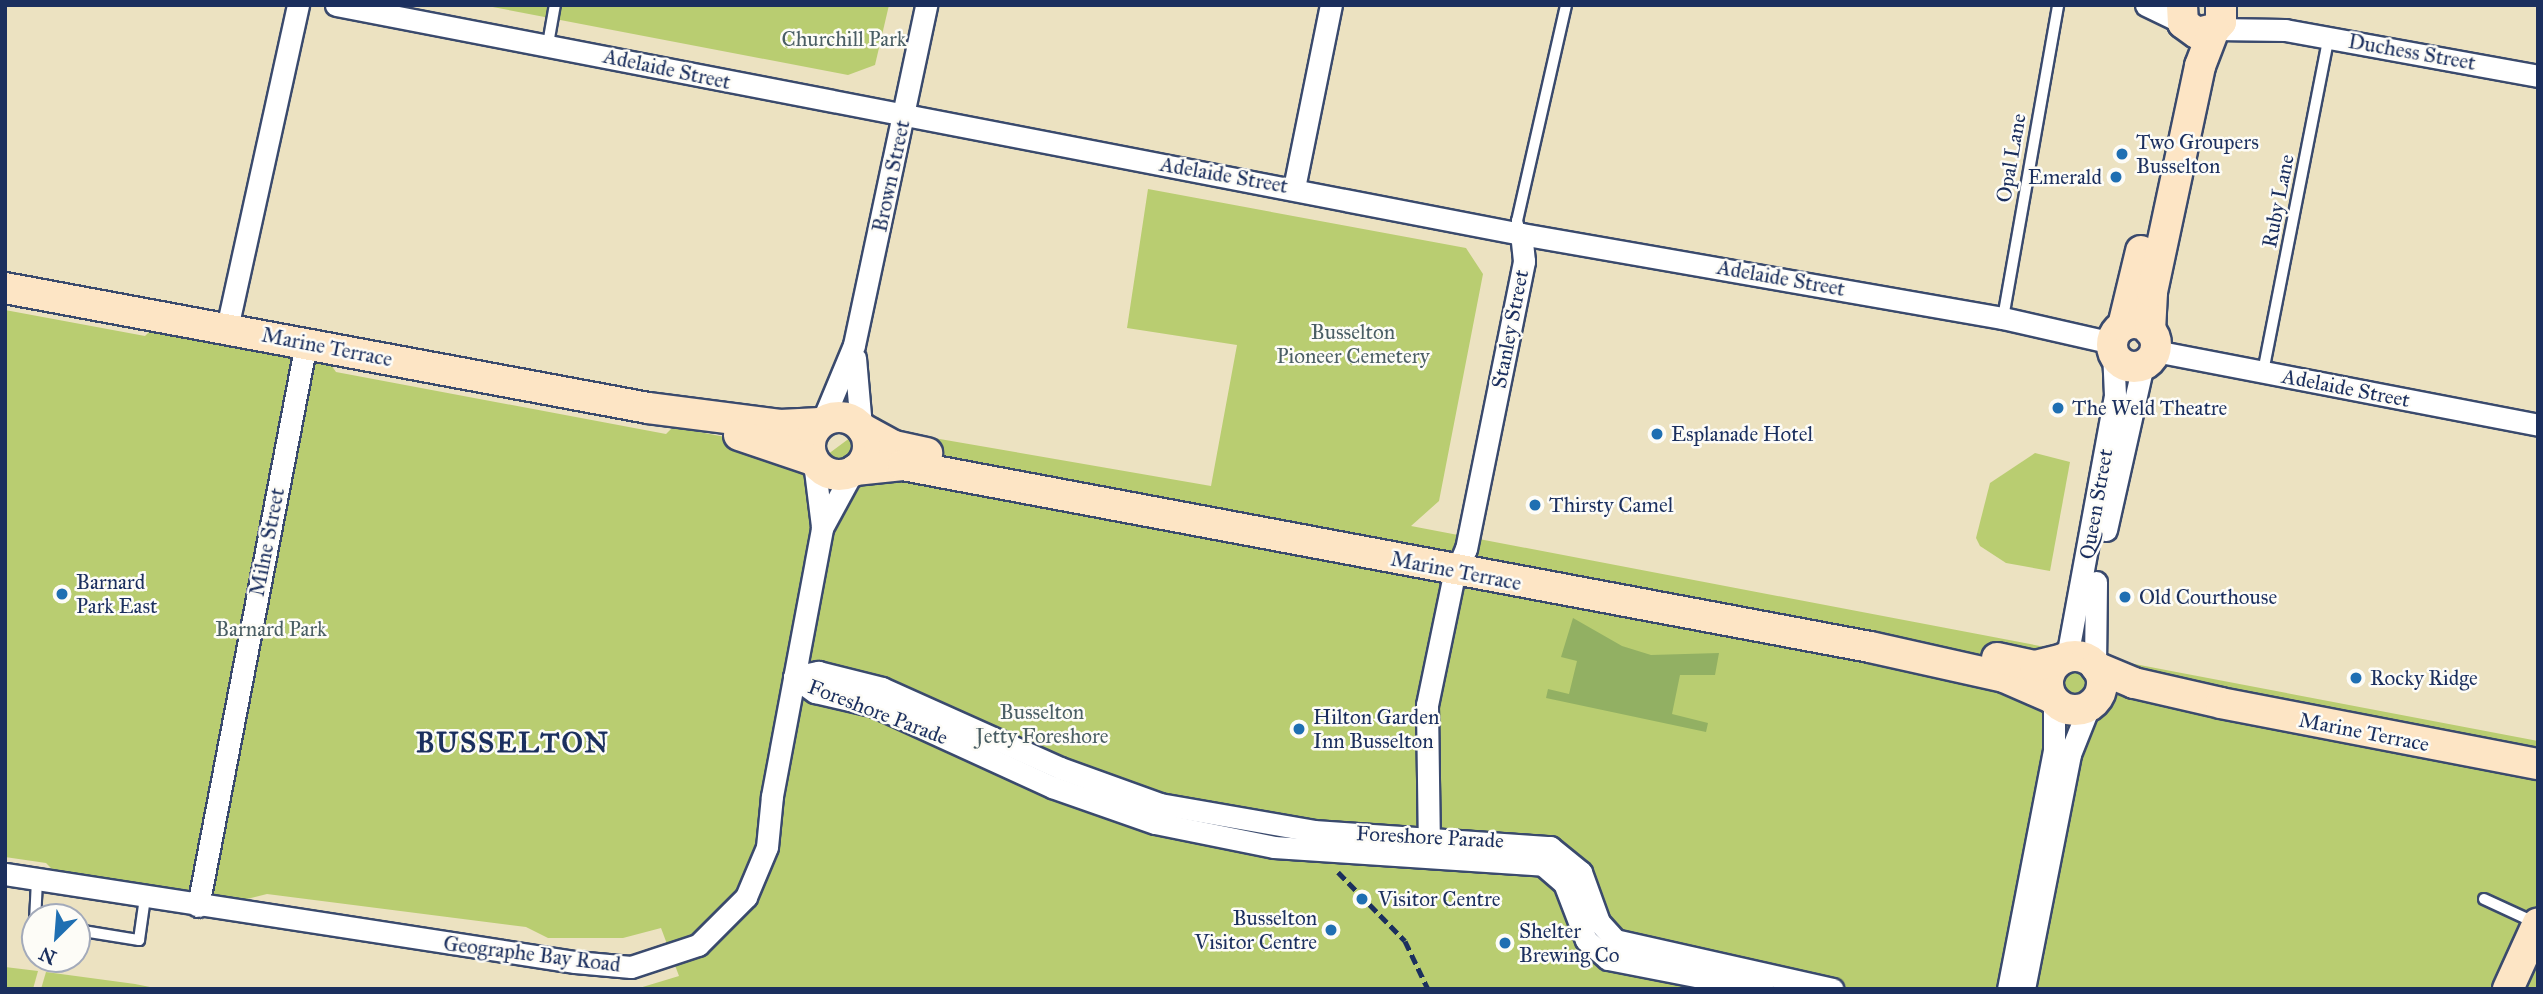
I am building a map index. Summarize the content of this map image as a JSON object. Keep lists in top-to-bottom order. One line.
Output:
{"streets":{"street":["Duchess Street","Adelaide Street","Brown Street","Stanley Street","Marine Terrace","Queen Street","Milne Street","Foreshore Parade","Geographe Bay Road"],"lane":["Opal Lane","Ruby Lane"]},"crossings":[["Duchess Street","Ruby Lane"],["Duchess Street","Queen Street"],["Adelaide Street","Opal Lane"],["Adelaide Street","Brown Street"],["Adelaide Street","Ruby Lane"],["Adelaide Street","Stanley Street"],["Adelaide Street","Queen Street"],["Brown Street","Marine Terrace"],["Brown Street","Geographe Bay Road"],["Stanley Street","Marine Terrace"],["Stanley Street","Foreshore Parade"],["Marine Terrace","Queen Street"],["Marine Terrace","Milne Street"],["Marine Terrace","Geographe Bay Road"],["Milne Street","Geographe Bay Road"],["Foreshore Parade","Geographe Bay Road"]],"districts":["BUSSELTON"],"parks":["Churchill Park","Busselton Pioneer Cemetery","Barnard Park","Busselton Jetty Foreshore"],"places":["Two Groupers Busselton","Emerald","The Weld Theatre","Esplanade Hotel","Thirsty Camel","Barnard Park East","Old Courthouse","Rocky Ridge","Hilton Garden Inn Busselton","Visitor Centre","Busselton Visitor Centre","Shelter Brewing Co"],"north":"bottom left"}
